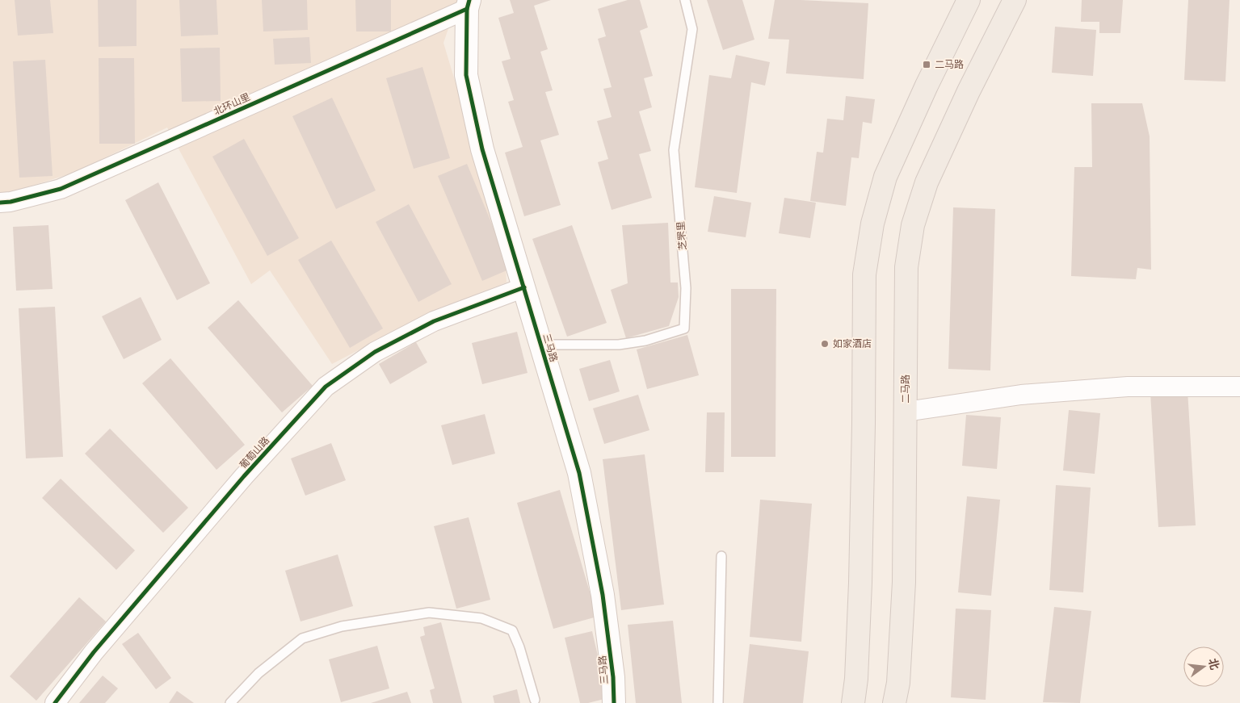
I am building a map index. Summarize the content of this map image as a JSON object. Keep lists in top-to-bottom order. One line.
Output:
{"streets":{"main road":["二马路"],"street":["北环山里","三马路","葡萄山路"],"lane":["芝罘里"]},"crossings":[["北环山里","三马路"],["芝罘里","三马路"],["三马路","葡萄山路"]],"places":{"transit":["二马路"],"other":["如家酒店"]},"north":"right"}
